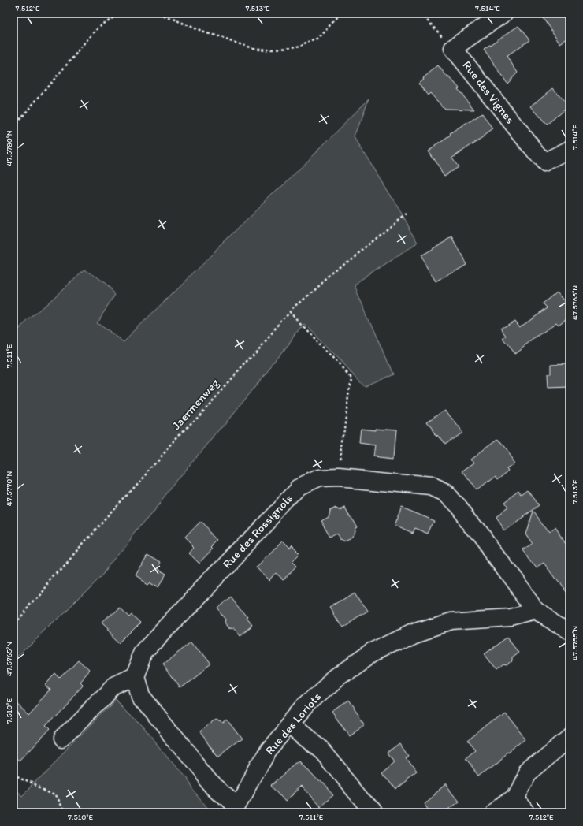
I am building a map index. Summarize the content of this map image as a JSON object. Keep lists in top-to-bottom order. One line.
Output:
{"streets":{"street":["Rue des Vignes","Rue des Rossignols","Rue des Loriots"],"path":["Jaermenweg"]},"crossings":[["Rue des Rossignols","Rue des Loriots"]],"coordinates":["7.512°E","7.513°E","7.514°E","47.5780°N","47.5765°N","7.511°E","47.5770°N","47.5755°N","7.510°E"]}
